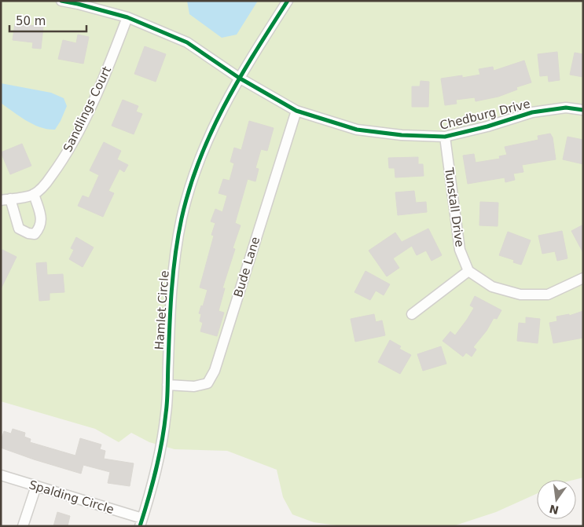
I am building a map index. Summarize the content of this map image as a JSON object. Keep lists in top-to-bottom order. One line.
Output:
{"streets":{"street":["Sandlings Court","Chedburg Drive","Tunstall Drive","Bude Lane","Hamlet Circle","Spalding Circle"]},"crossings":[["Sandlings Court","Chedburg Drive"],["Chedburg Drive","Tunstall Drive"],["Chedburg Drive","Bude Lane"],["Chedburg Drive","Hamlet Circle"],["Bude Lane","Hamlet Circle"],["Hamlet Circle","Spalding Circle"]],"scale_bar":"50 m","north":"bottom"}
